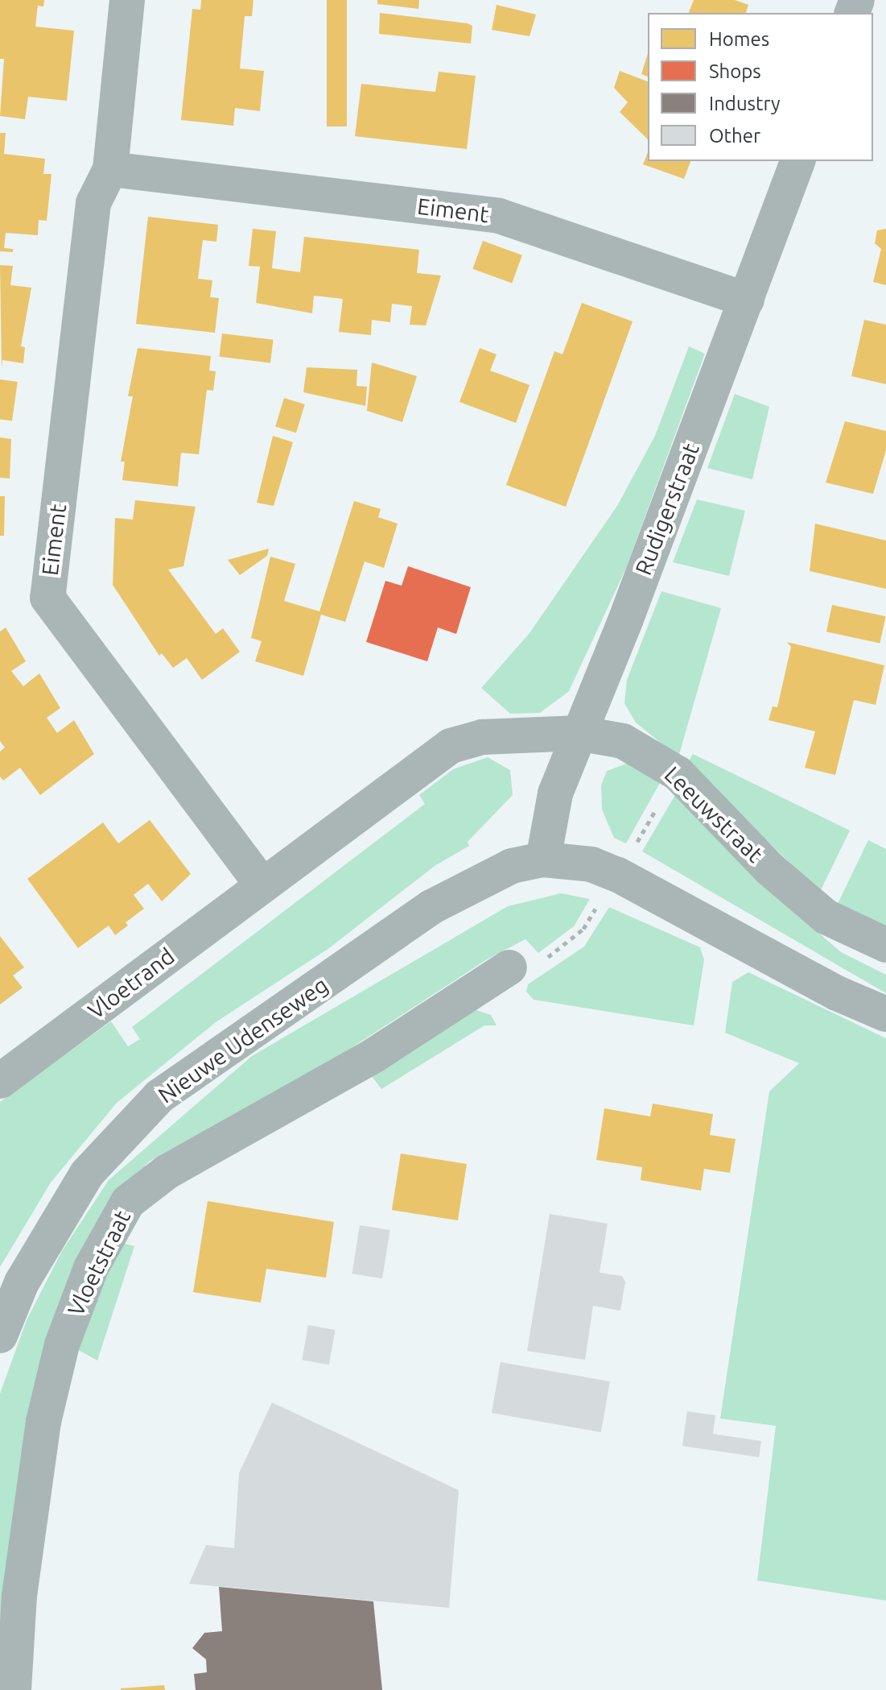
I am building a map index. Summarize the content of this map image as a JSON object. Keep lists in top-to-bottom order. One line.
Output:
{"streets":{"street":["Eiment","Rudigerstraat","Leeuwstraat","Vloetrand","Nieuwe Udenseweg","Vloetstraat"]},"crossings":[["Eiment","Rudigerstraat"],["Eiment","Leeuwstraat"],["Eiment","Vloetrand"],["Rudigerstraat","Leeuwstraat"],["Rudigerstraat","Nieuwe Udenseweg"],["Leeuwstraat","Vloetrand"]],"legend":["Homes","Shops","Industry","Other"]}
